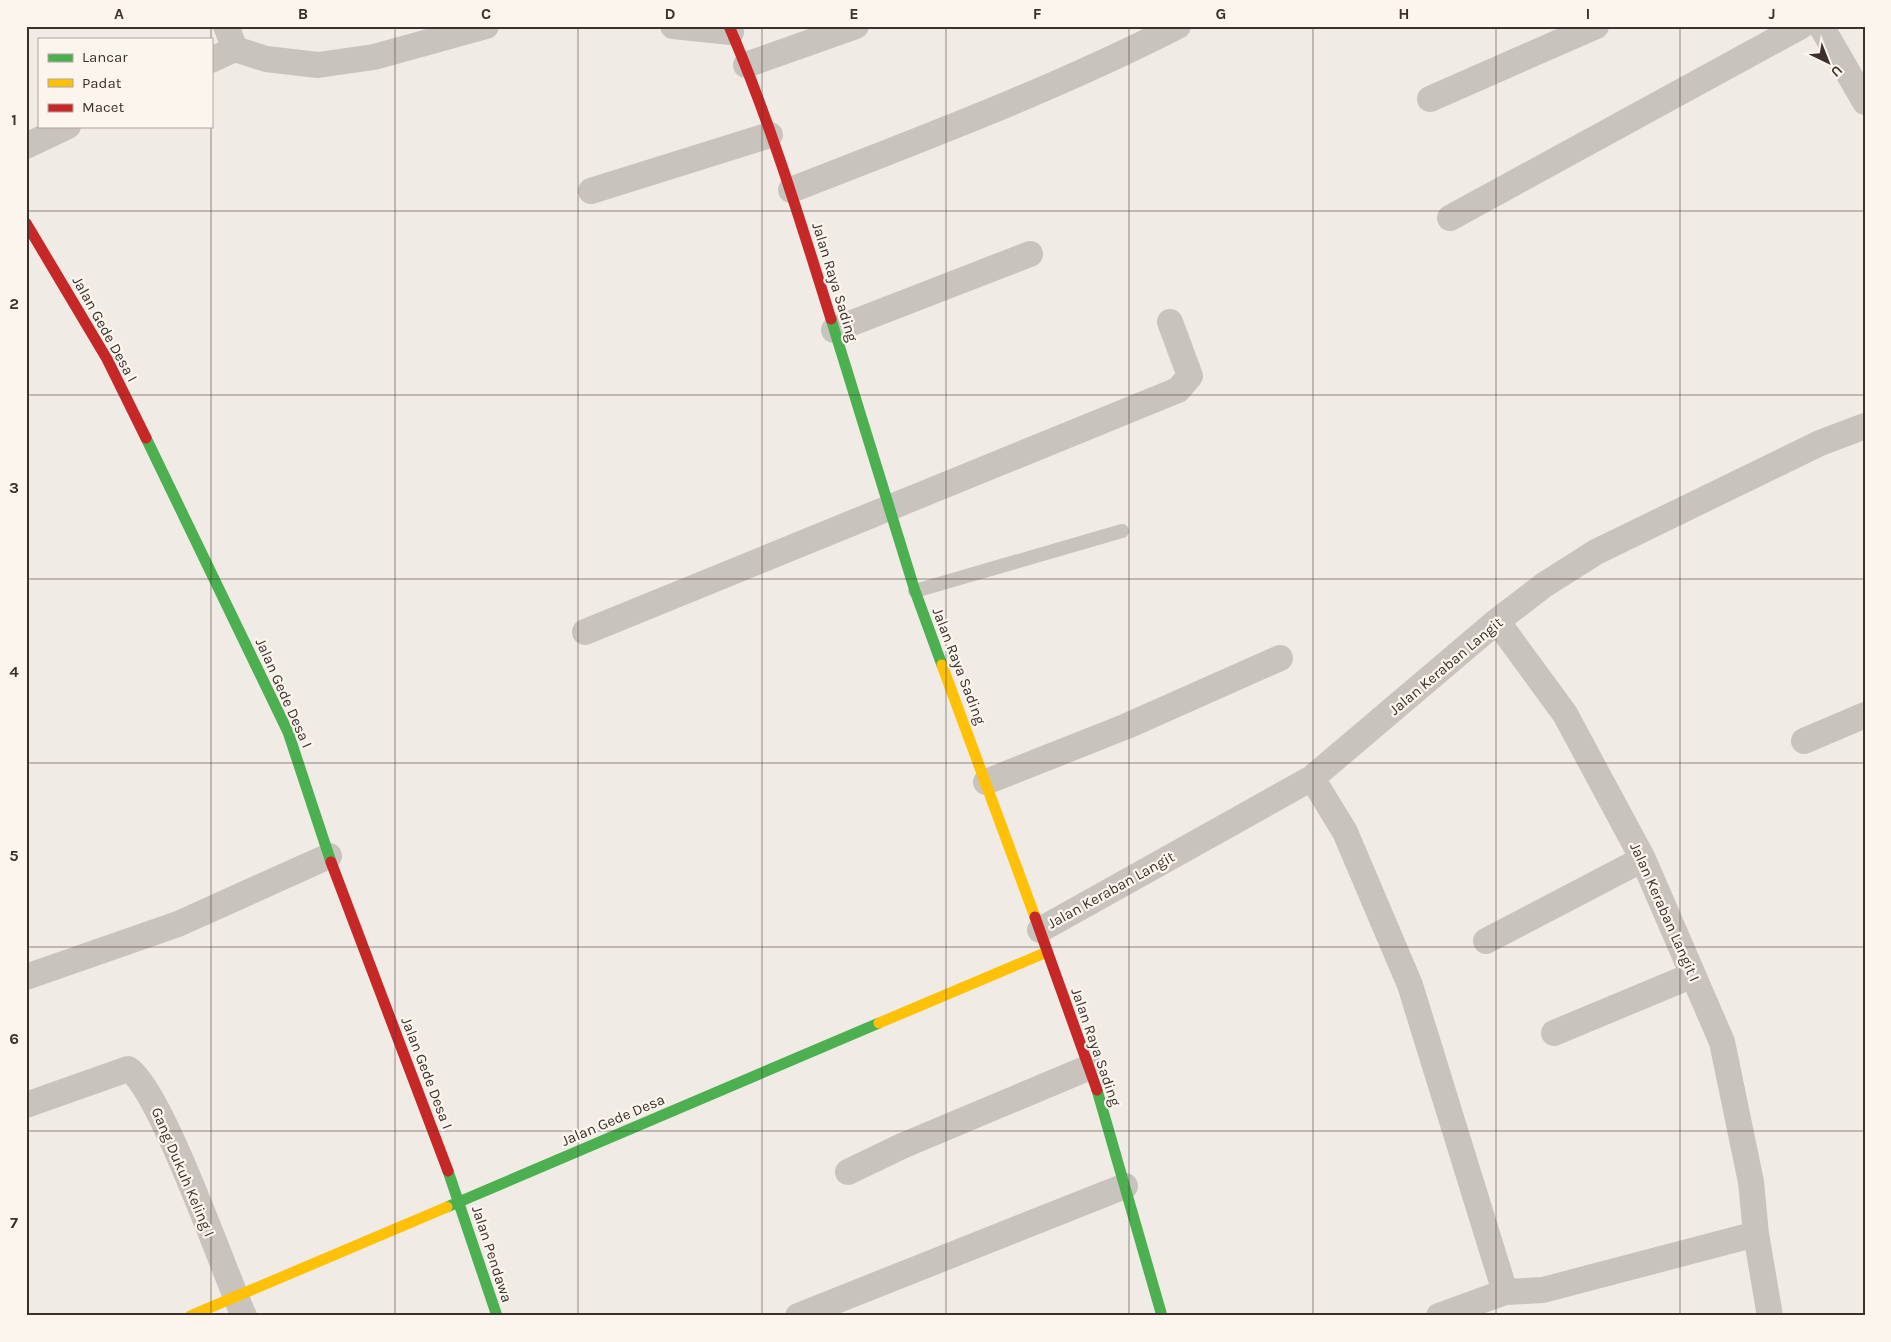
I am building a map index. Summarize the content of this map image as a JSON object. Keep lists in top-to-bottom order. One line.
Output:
{"streets":{"street":["Jalan Raya Sading","Jalan Gede Desa I","Jalan Keraban Langit","Jalan Keraban Langit I","Jalan Gede Desa","Gang Dukuh Keling I","Jalan Pendawa"]},"crossings":[["Jalan Raya Sading","Jalan Keraban Langit"],["Jalan Raya Sading","Jalan Gede Desa"],["Jalan Gede Desa I","Jalan Gede Desa"],["Jalan Gede Desa I","Jalan Pendawa"],["Jalan Keraban Langit","Jalan Keraban Langit I"],["Jalan Keraban Langit","Jalan Gede Desa"],["Jalan Gede Desa","Gang Dukuh Keling I"],["Jalan Gede Desa","Jalan Pendawa"]],"legend":["Lancar","Padat","Macet"],"north":"bottom right","grid":{"columns":["A","B","C","D","E","F","G","H","I","J"],"rows":["1","2","3","4","5","6","7"]}}
